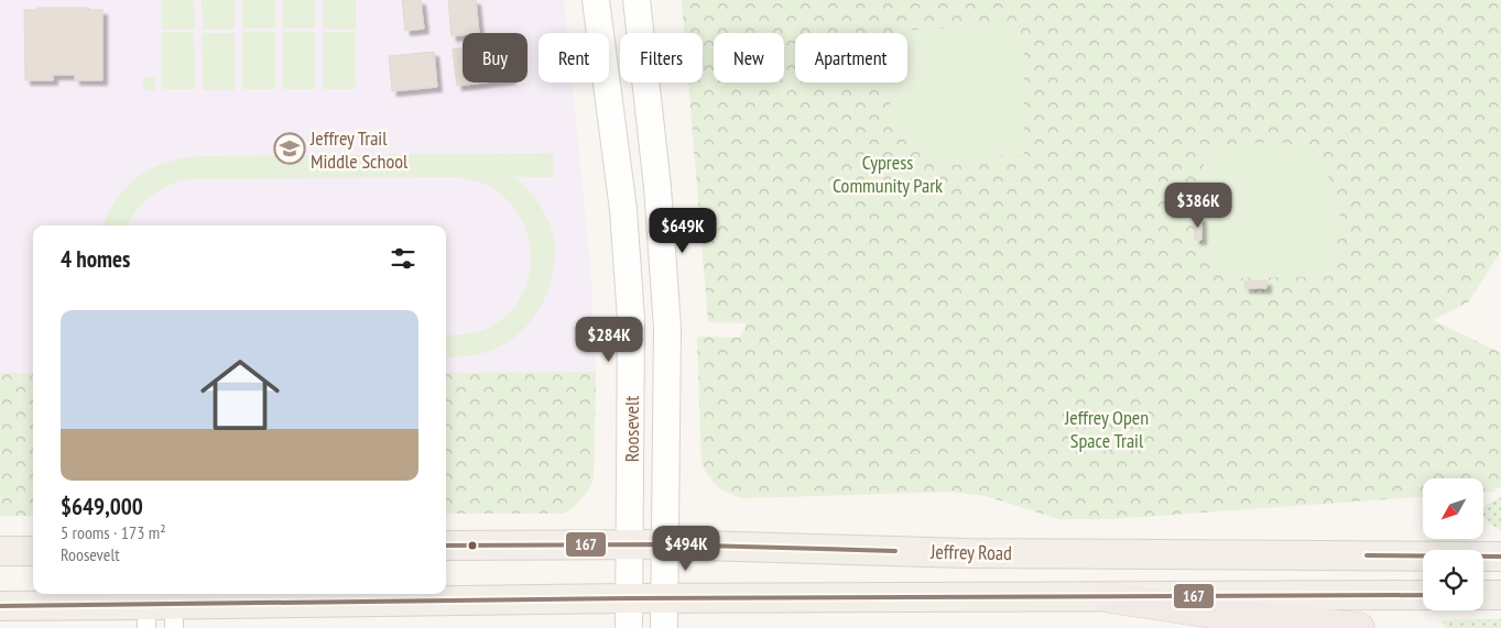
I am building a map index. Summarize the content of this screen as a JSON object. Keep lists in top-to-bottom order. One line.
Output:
{"streets":{"main road":["Jeffrey Road"],"street":["Roosevelt"]},"crossings":[["Roosevelt","Jeffrey Road"]],"parks":["Cypress Community Park","Jeffrey Open Space Trail"],"places":{"school or university":["Jeffrey Trail Middle School"]},"lines":["transit line 167"],"north":"bottom left","page":{"chip":["Buy","Rent","Filters","New","Apartment"],"price":["$386K","$649K","$284K","$494K"],"heading":"4 homes","list":[{"name":"$649,000","note":"5 rooms · 173 m² · Roosevelt"}]}}
